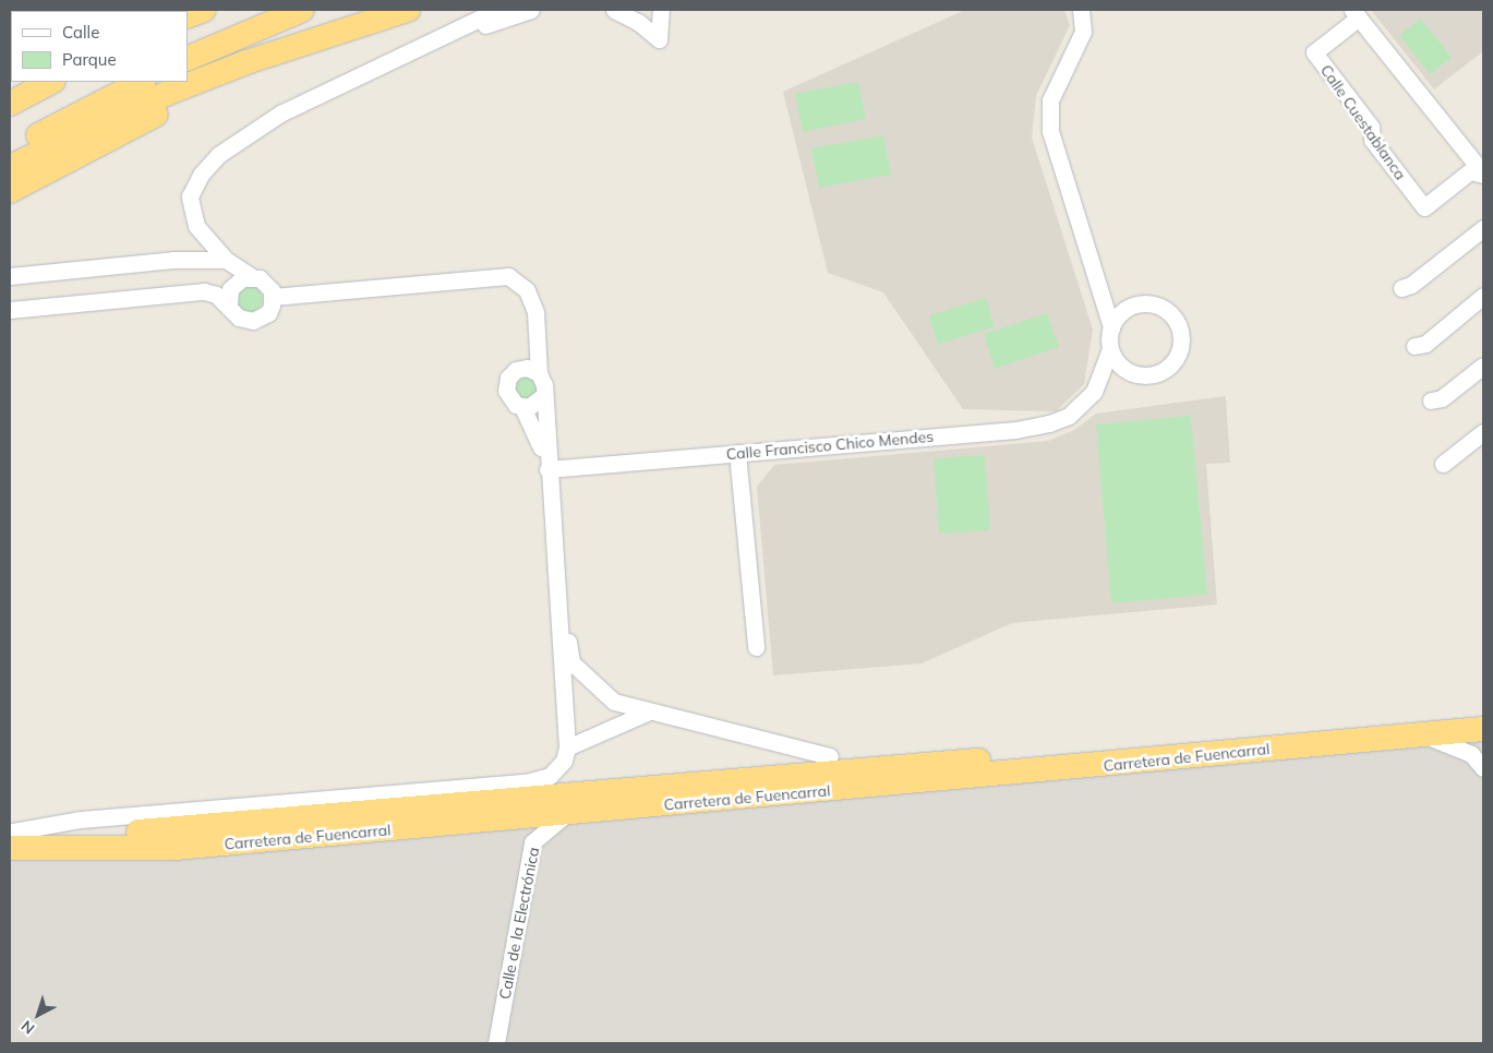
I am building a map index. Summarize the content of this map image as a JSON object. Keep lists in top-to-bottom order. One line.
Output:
{"streets":{"highway":["Carretera de Fuencarral"],"street":["Calle Cuestablanca","Calle Francisco Chico Mendes","Calle de la Electrónica"]},"crossings":[["Carretera de Fuencarral","Calle de la Electrónica"]],"legend":["Calle","Parque"],"north":"bottom left"}
